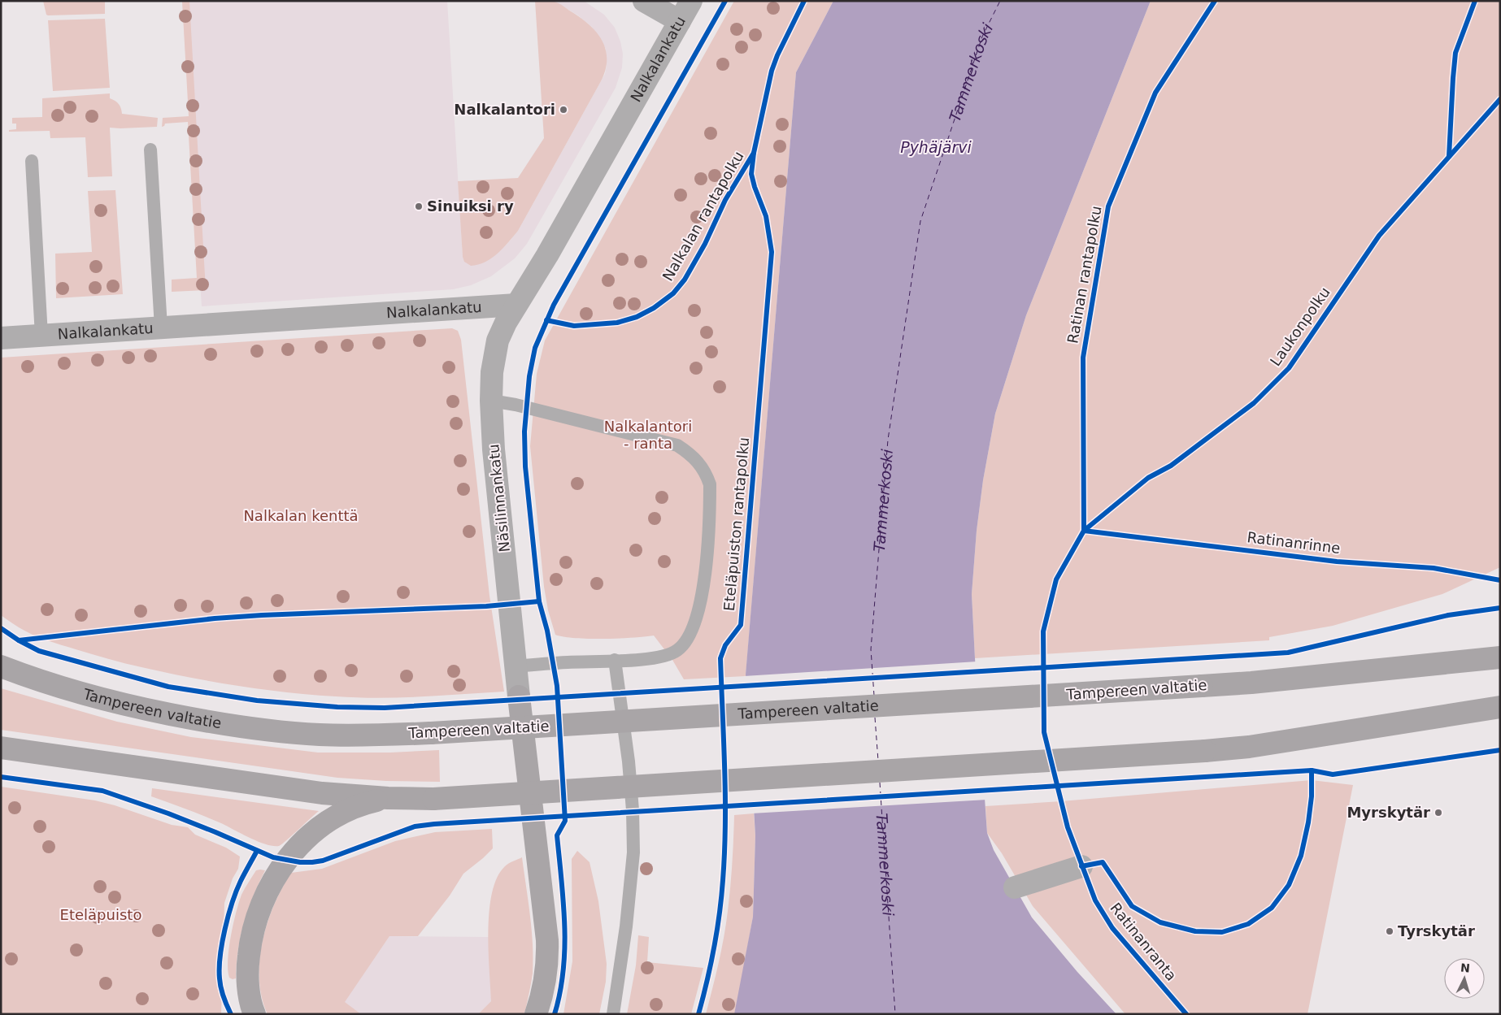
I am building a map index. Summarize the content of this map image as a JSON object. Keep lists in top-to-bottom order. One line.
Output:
{"streets":{"main road":["Tampereen valtatie"],"street":["Nalkalankatu","Näsilinnankatu"],"cycle path":["Nalkalan rantapolku","Ratinan rantapolku","Laukonpolku","Ratinanrinne","Ratinanranta"]},"crossings":[["Nalkalankatu","Näsilinnankatu"]],"water":["Tammerkoski","Pyhäjärvi"],"parks":["Nalkalantori - ranta","Nalkalan kenttä","Eteläpuisto"],"places":["Nalkalantori","Sinuiksi ry","Myrskytär","Tyrskytär"],"north":"top"}
